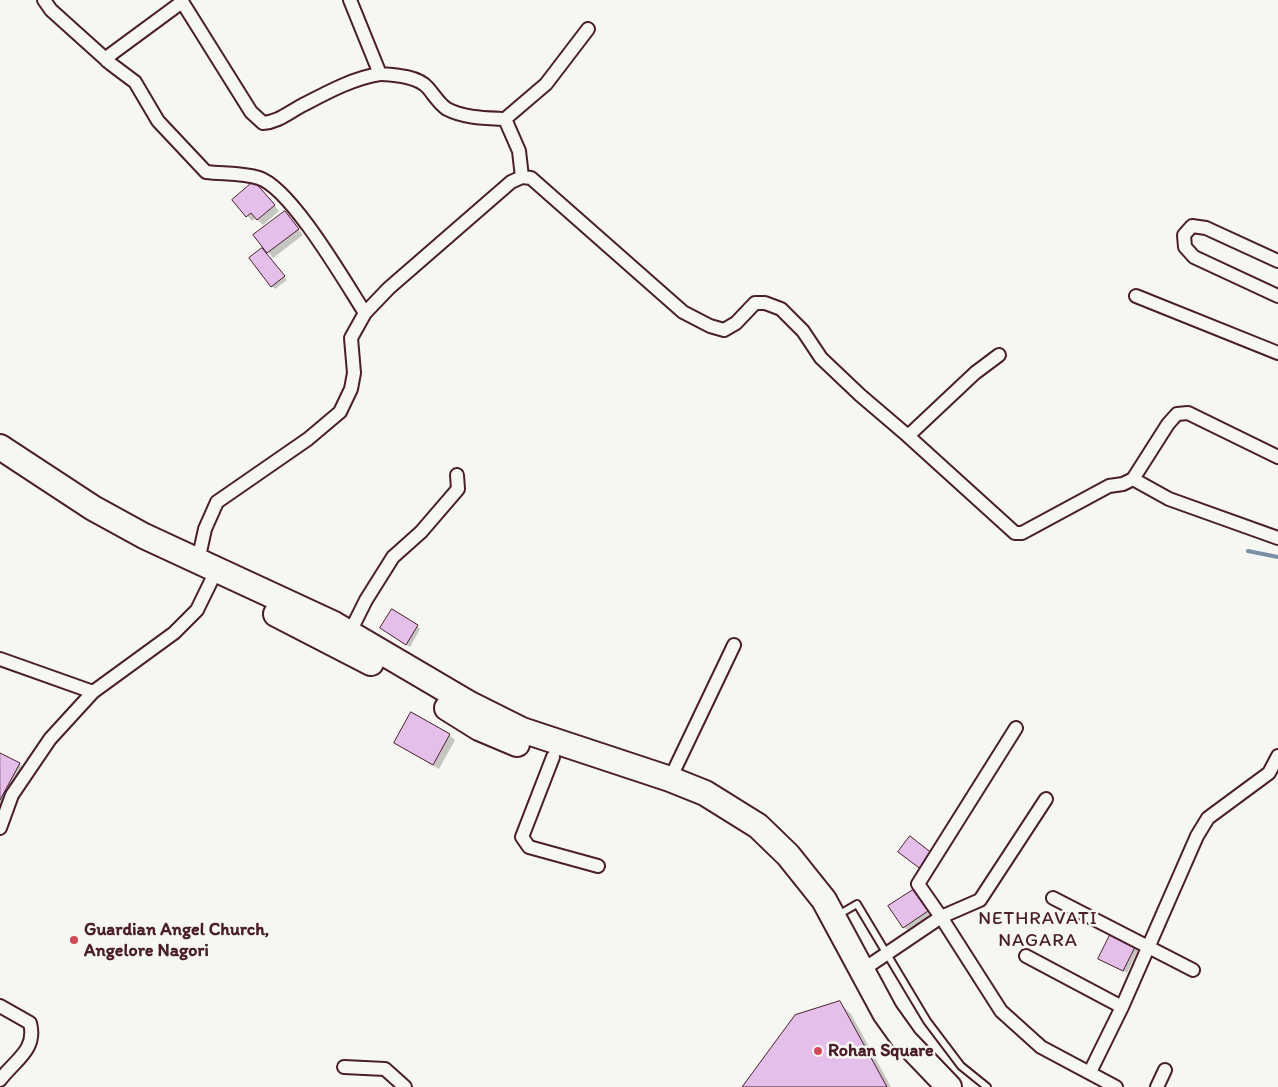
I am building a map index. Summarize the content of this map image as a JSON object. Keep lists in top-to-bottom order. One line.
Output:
{"districts":["NETHRAVATI NAGARA"],"places":["Guardian Angel Church, Angelore Nagori","Rohan Square"]}
